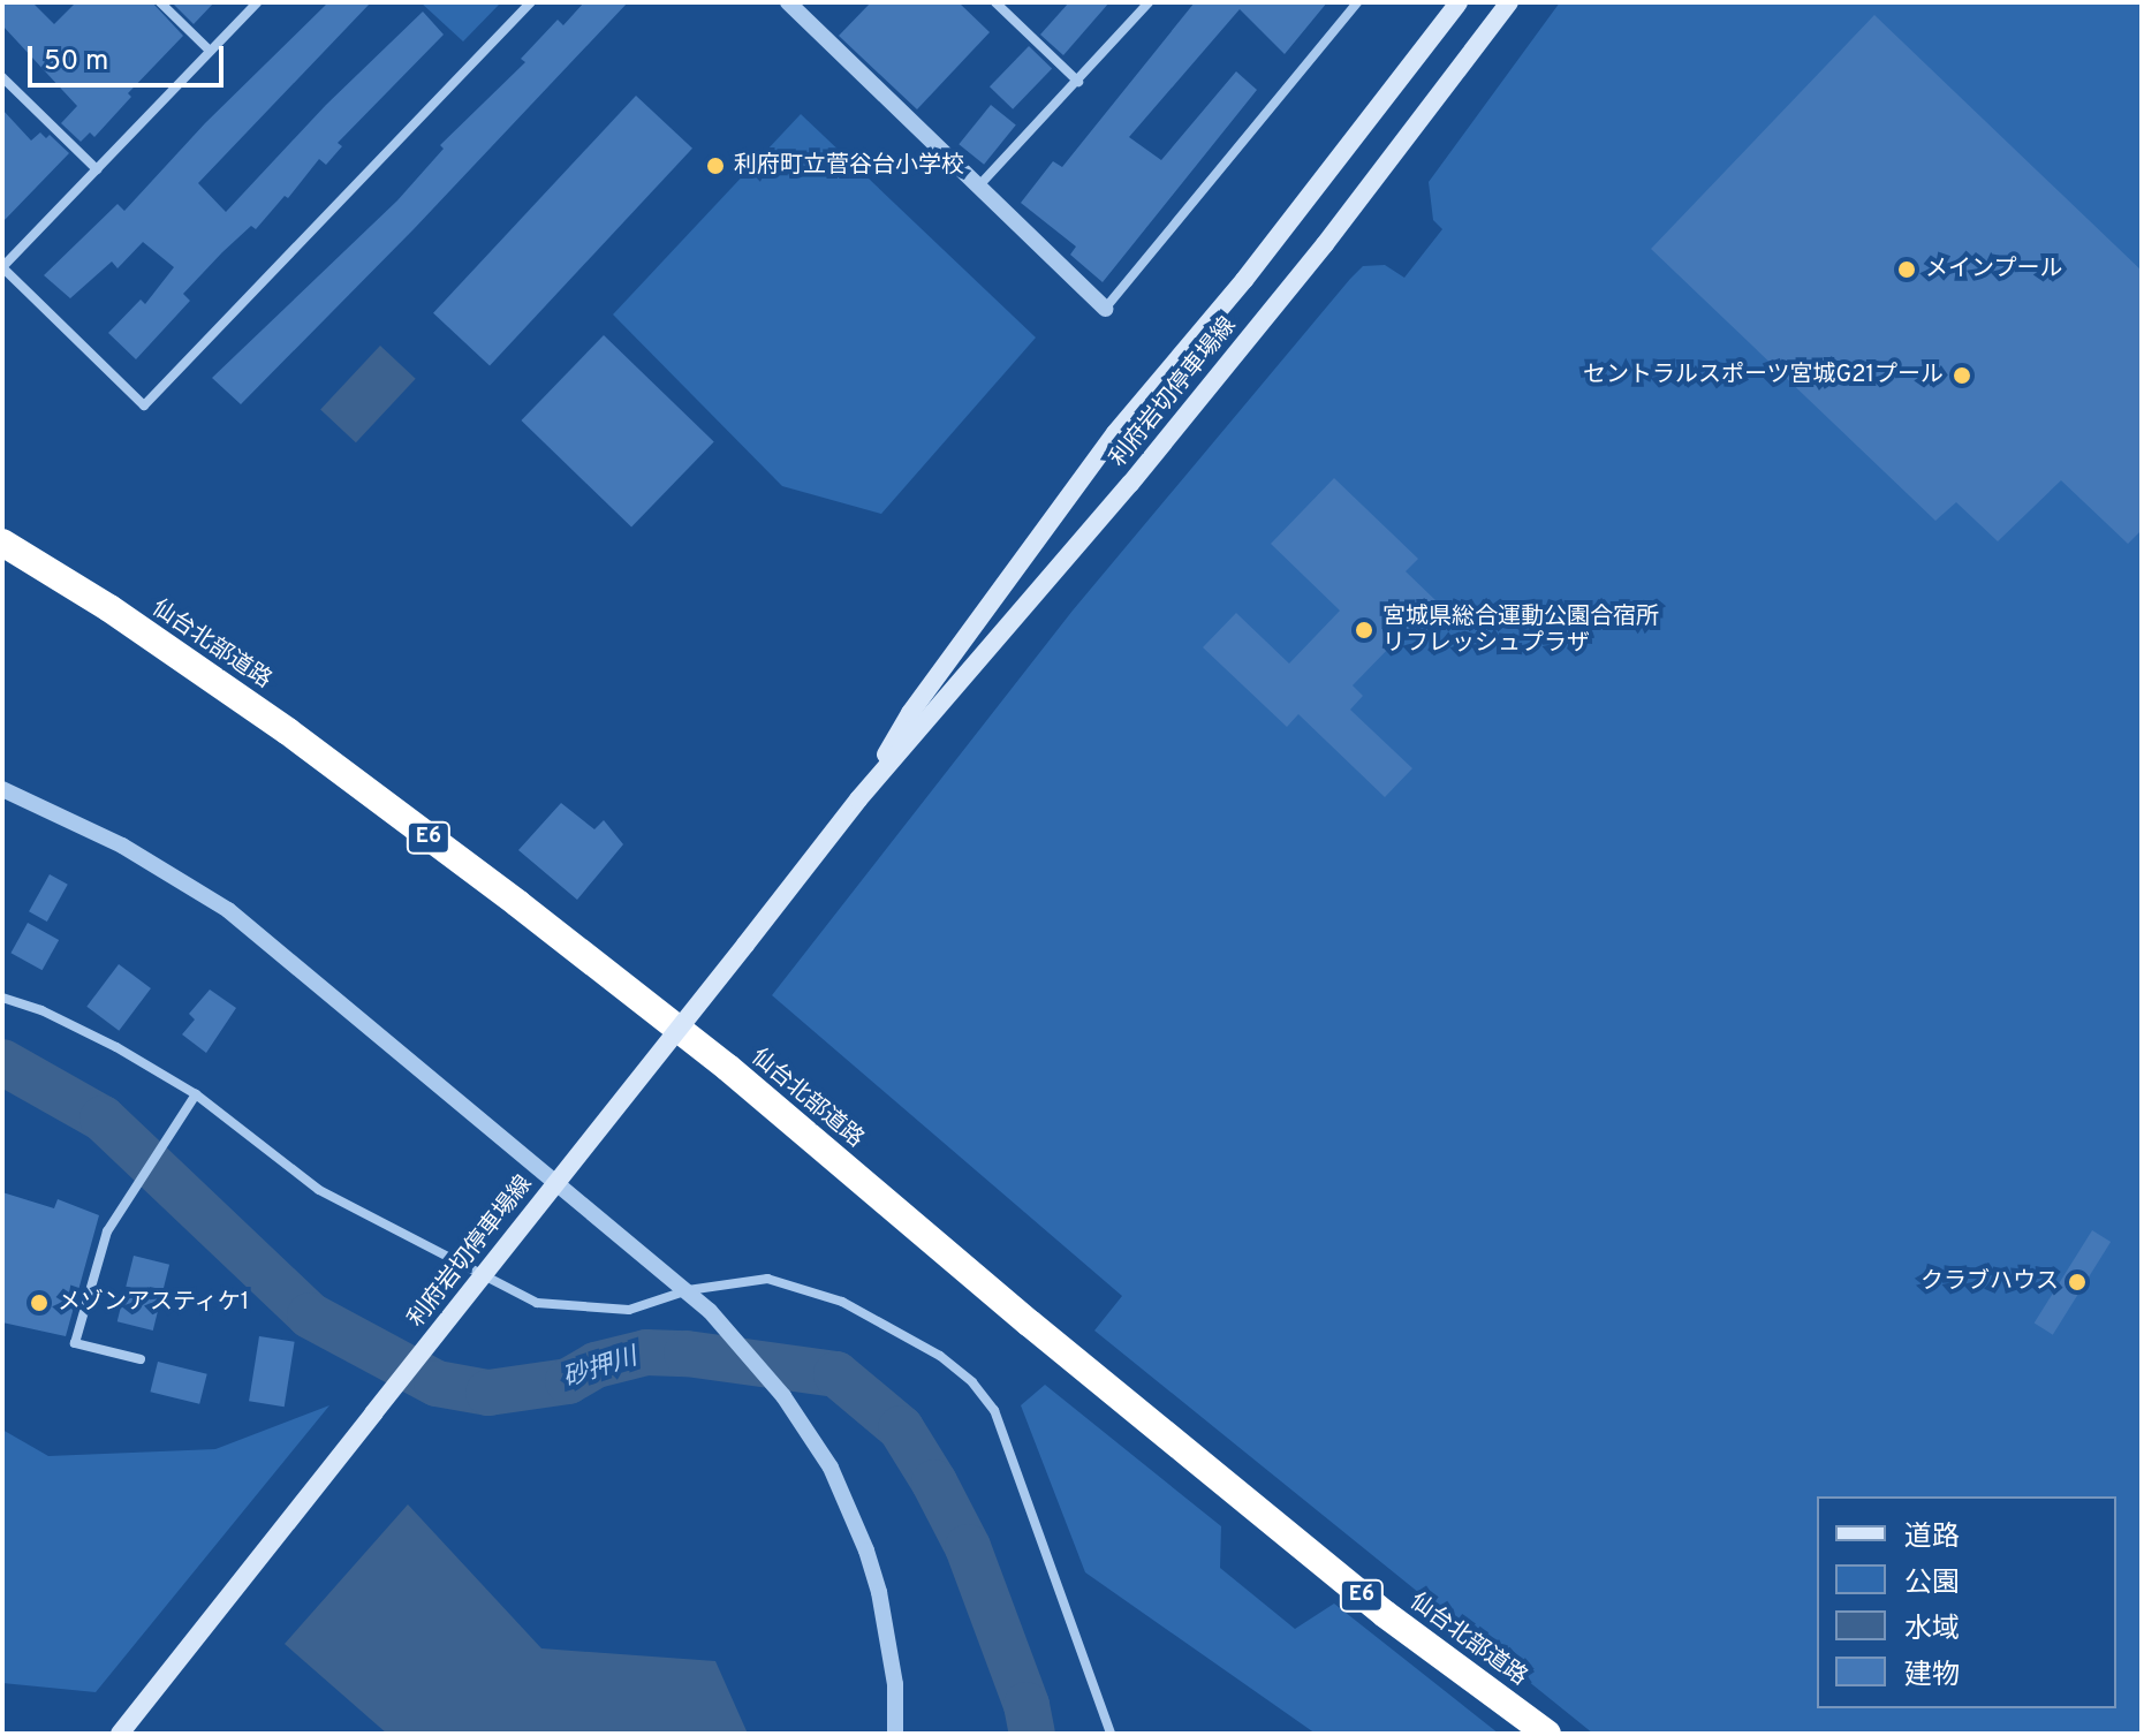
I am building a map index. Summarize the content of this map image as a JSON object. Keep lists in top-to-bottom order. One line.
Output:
{"streets":{"highway":["仙台北部道路","E6"],"main road":["利府岩切停車場線"]},"water":["砂押川"],"places":["利府町立菅谷台小学校","メインプール","セントラルスポーツ宮城G21プール","宮城県総合運動公園合宿所 リフレッシュプラザ","クラブハウス","メゾンアスティケ1"],"legend":["道路","公園","水域","建物"],"scale_bar":"50 m"}
